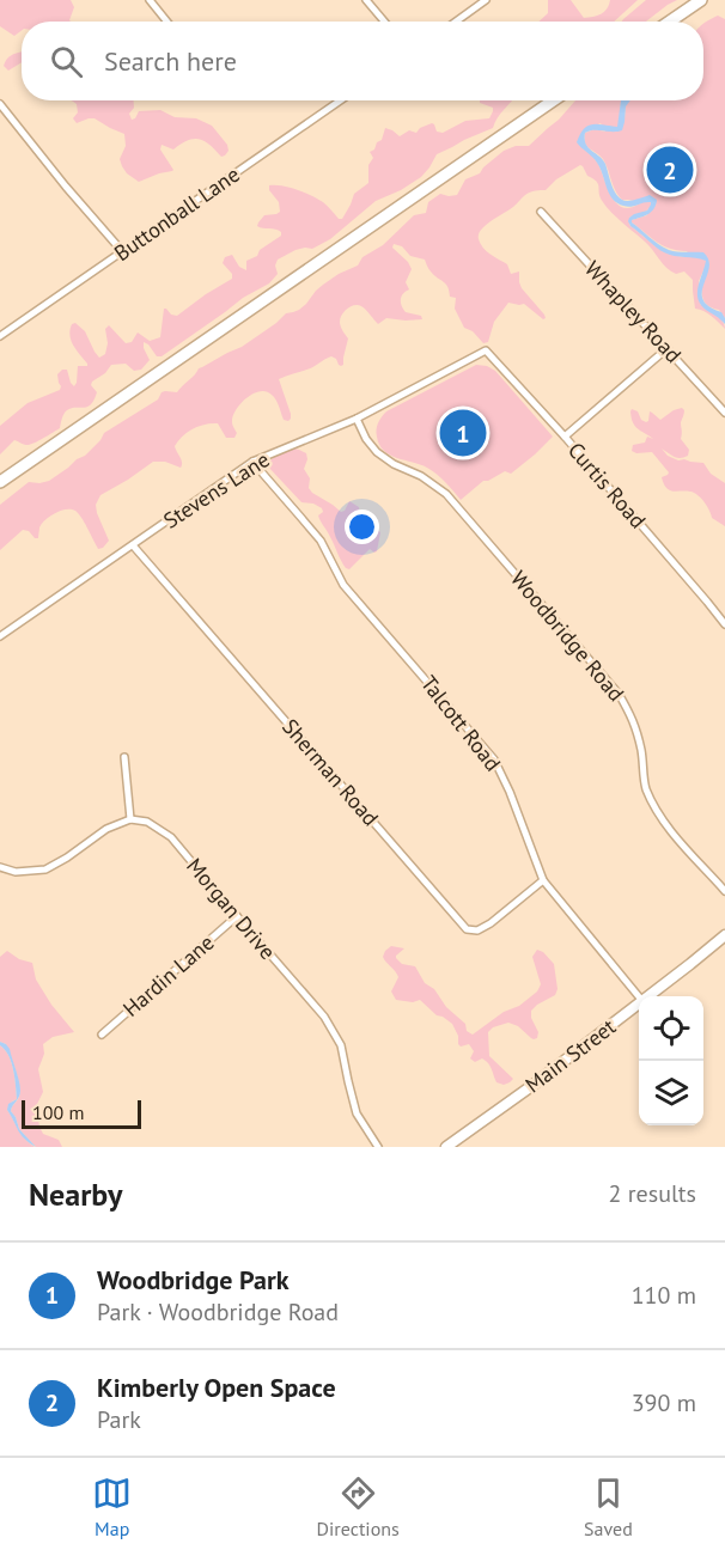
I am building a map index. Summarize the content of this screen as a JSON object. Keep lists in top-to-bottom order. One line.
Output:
{"streets":{"main road":["Main Street"],"street":["Buttonball Lane","Whapley Road","Curtis Road","Stevens Lane","Woodbridge Road","Talcott Road","Sherman Road","Morgan Drive","Hardin Lane"]},"crossings":[["Curtis Road","Stevens Lane"],["Stevens Lane","Woodbridge Road"],["Stevens Lane","Talcott Road"],["Stevens Lane","Sherman Road"],["Talcott Road","Sherman Road"],["Morgan Drive","Hardin Lane"]],"scale_bar":"100 m","page":{"search":"Search here","pins":["2","1"],"scale":"100 m","heading":["Nearby","2 results"],"list":[{"mark":"1","name":"Woodbridge Park","note":"Park · Woodbridge Road","value":"110 m"},{"mark":"2","name":"Kimberly Open Space","note":"Park","value":"390 m"}],"nav":["Map","Directions","Saved"]}}
